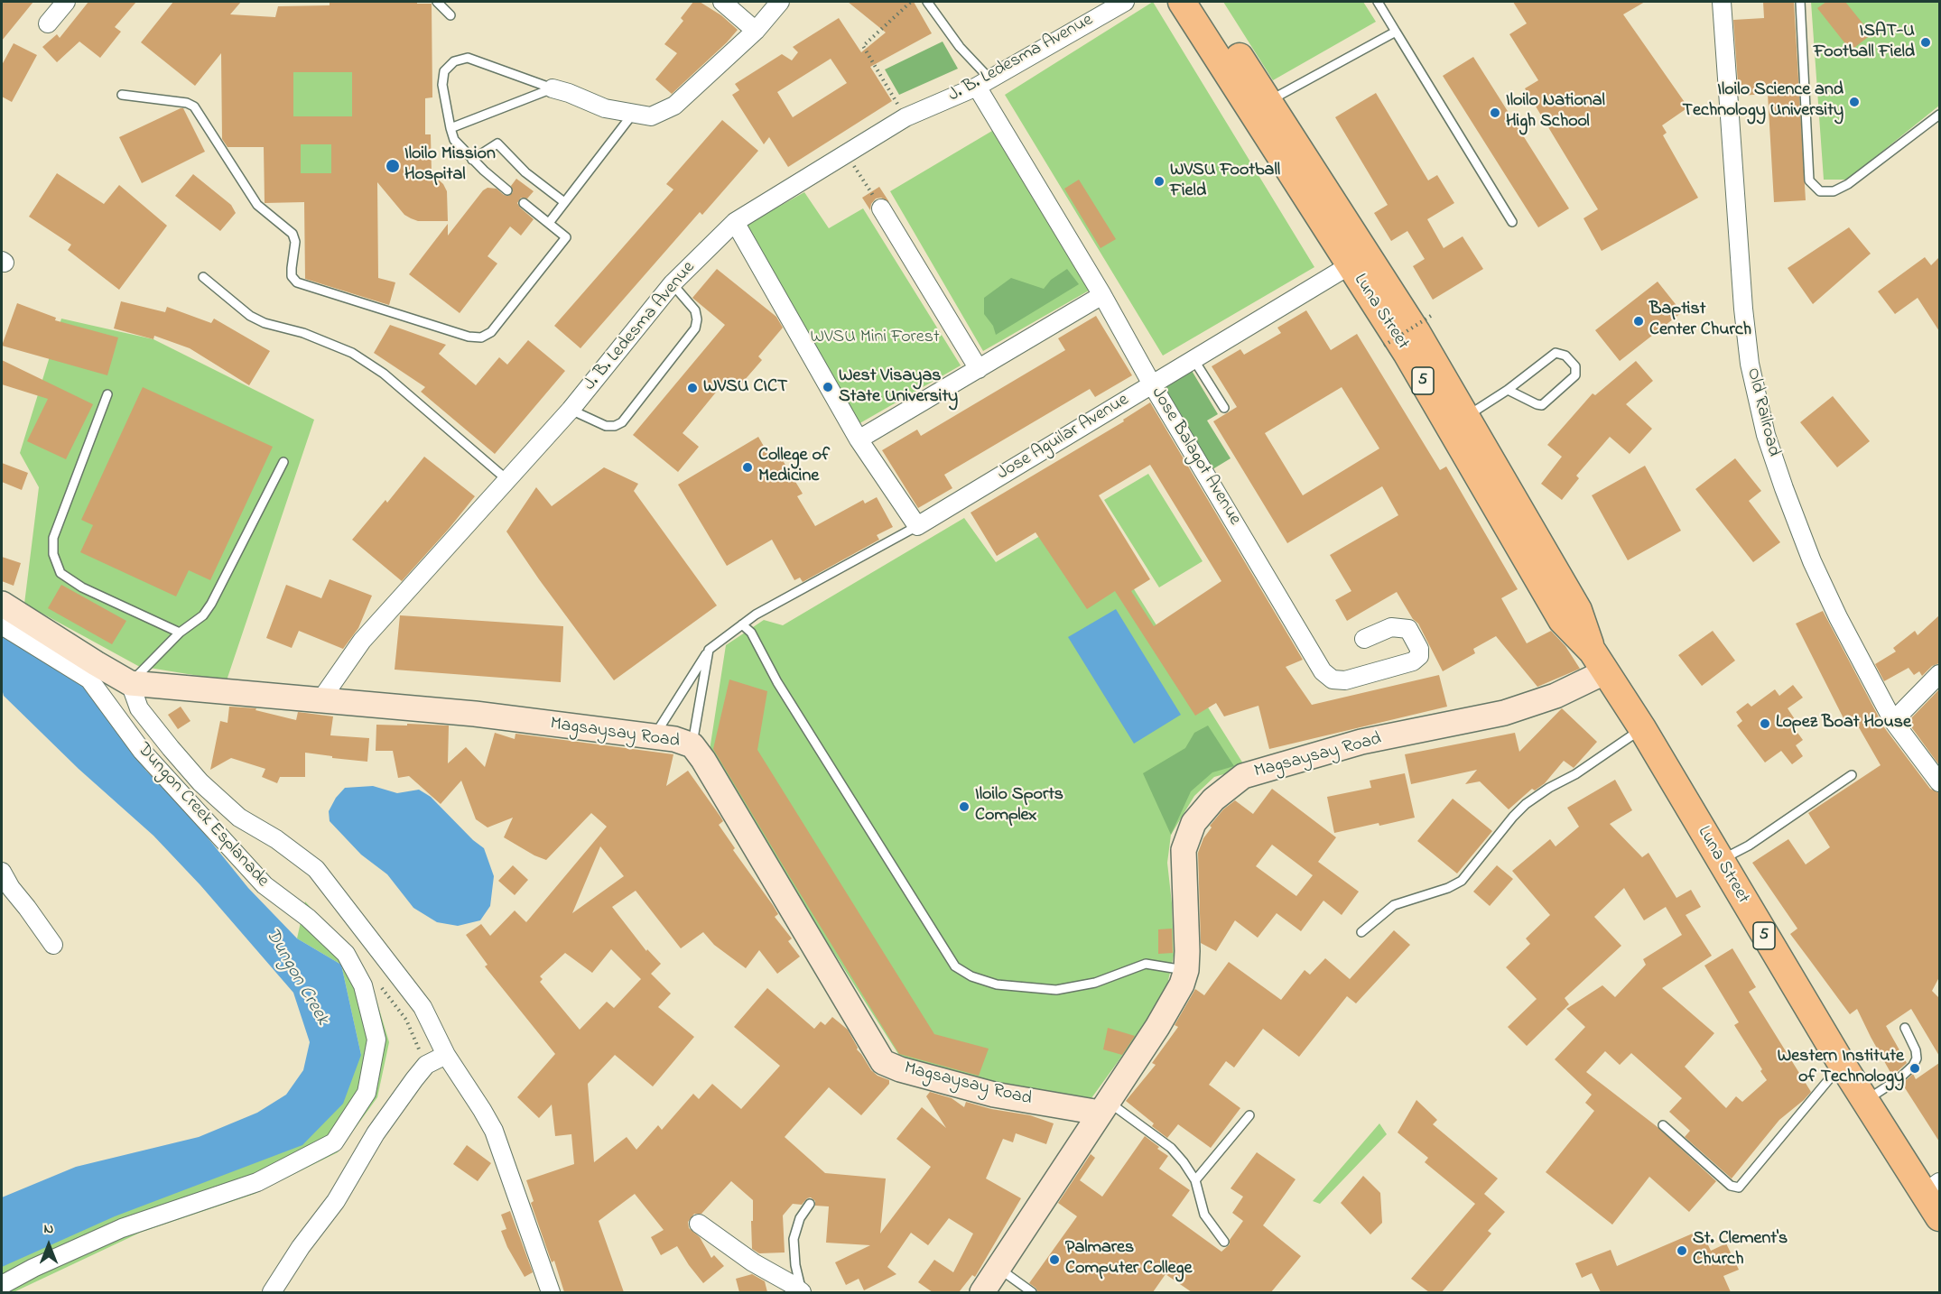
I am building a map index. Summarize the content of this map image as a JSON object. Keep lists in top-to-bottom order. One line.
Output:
{"streets":{"main road":["Luna Street","5"],"street":["J. B. Ledesma Avenue","Old Railroad","Jose Aguilar Avenue","Jose Balagot Avenue","Magsaysay Road","Dungon Creek Esplanade"]},"crossings":[["J. B. Ledesma Avenue","Jose Balagot Avenue"],["J. B. Ledesma Avenue","Magsaysay Road"],["Luna Street","Jose Aguilar Avenue"],["Luna Street","Magsaysay Road"],["Jose Aguilar Avenue","Jose Balagot Avenue"]],"water":["Dungon Creek"],"parks":["WVSU Mini Forest"],"places":["ISAT-U Football Field","Iloilo Science and Technology University","Iloilo National High School","Iloilo Mission Hospital","WVSU Football Field","Baptist Center Church","West Visayas State University","WVSU CICT","College of Medicine","Lopez Boat House","Iloilo Sports Complex","Western Institute of Technology","St. Clement's Church","Palmares Computer College"],"north":"top"}
